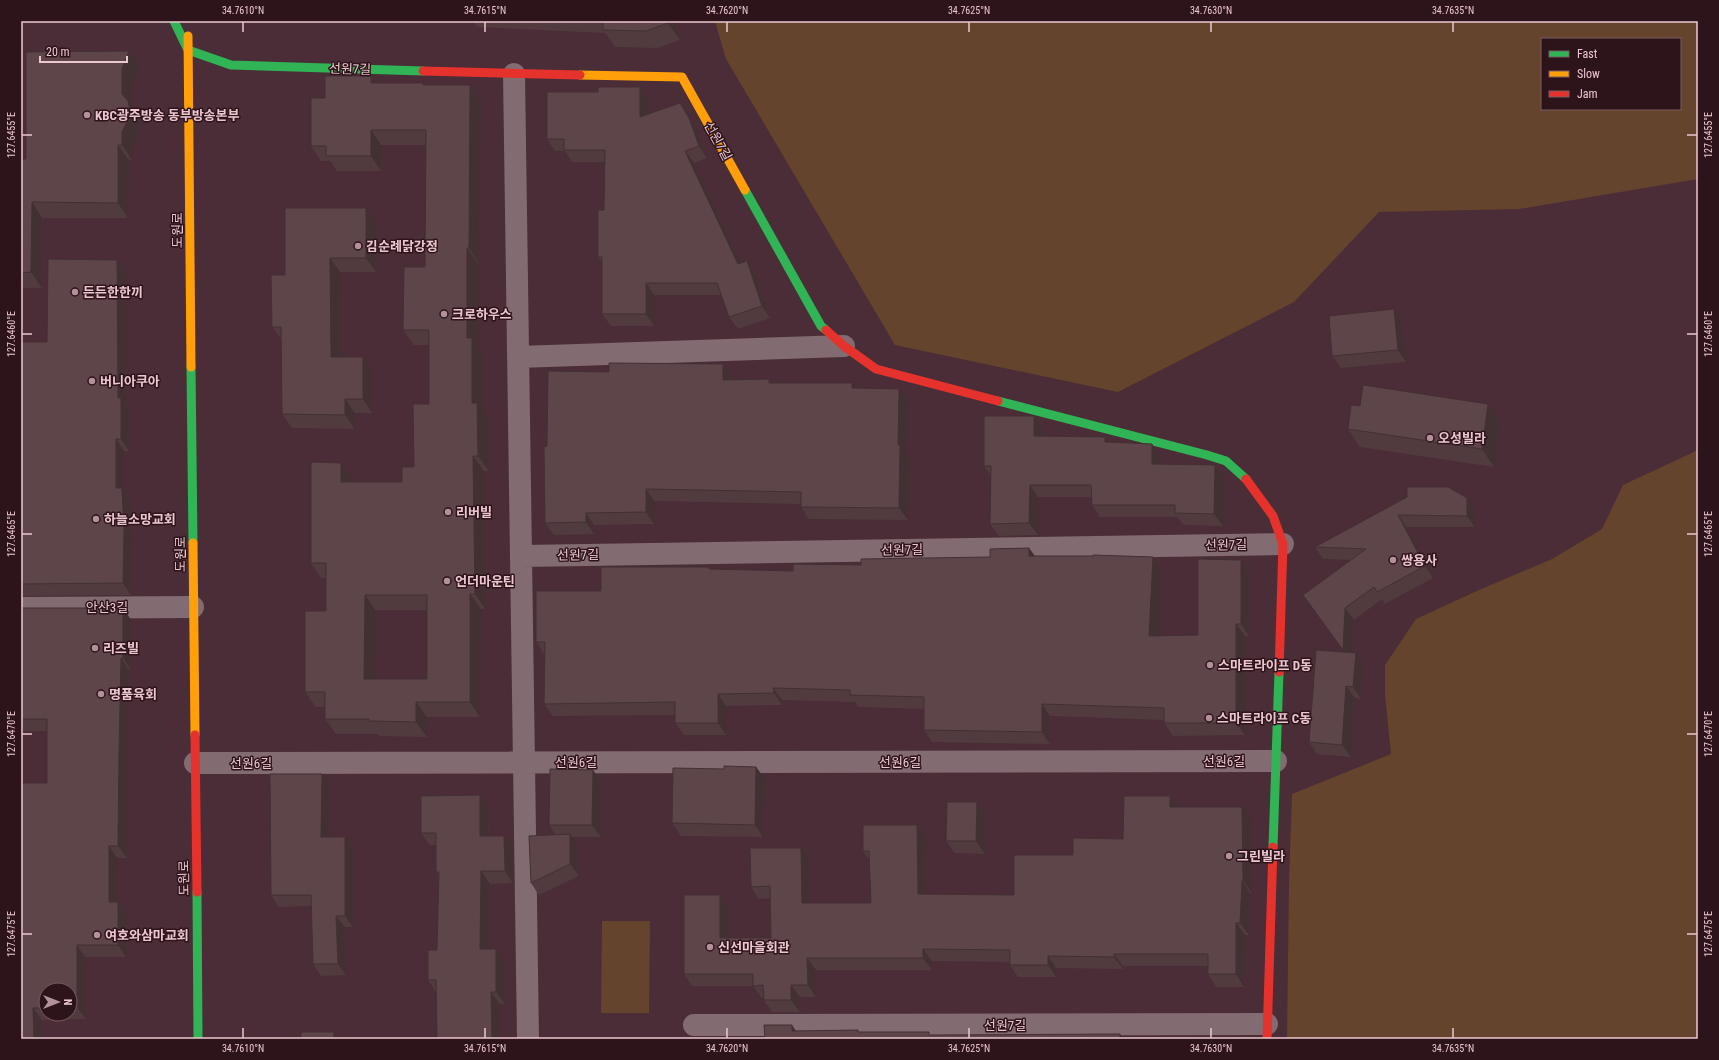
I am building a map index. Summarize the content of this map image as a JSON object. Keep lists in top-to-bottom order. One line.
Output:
{"streets":{"street":["선원7길","도원로","안산3길","선원6길"]},"crossings":[["선원7길","도원로"],["선원7길","선원6길"],["도원로","안산3길"],["도원로","선원6길"]],"places":["KBC광주방송 동부방송본부","김순례닭강정","든든한한끼","크로하우스","버니아쿠아","오성빌라","리버빌","하늘소망교회","쌍용사","언더마운틴","리즈빌","스마트라이프 D동","명품육회","스마트라이프 C동","그린빌라","여호와삼마교회","신선마을회관"],"legend":["Fast","Slow","Jam"],"scale_bar":"20 m","north":"right","coordinates":["34.7610°N","34.7615°N","34.7620°N","34.7625°N","34.7630°N","34.7635°N","127.6455°E","127.6460°E","127.6465°E","127.6470°E","127.6475°E"]}
